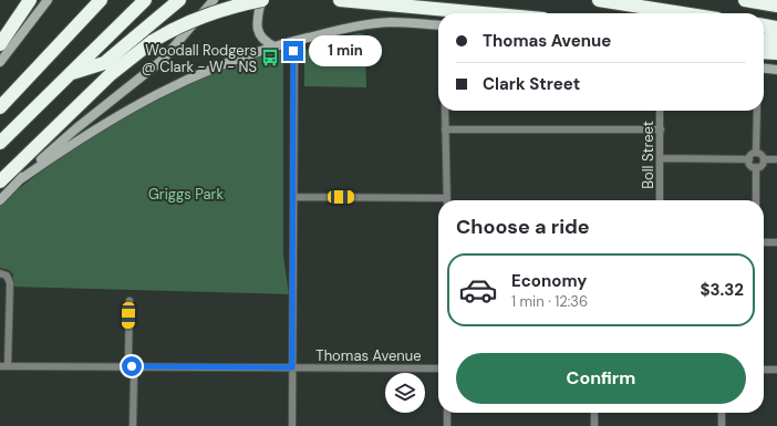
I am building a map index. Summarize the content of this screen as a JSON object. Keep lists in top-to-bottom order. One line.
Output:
{"streets":{"street":["Boll Street","Thomas Avenue"]},"parks":["Griggs Park"],"places":{"bus stop":["Woodall Rodgers @ Clark - W - NS"]},"page":{"banner":["Thomas Avenue","Clark Street"],"bubble":"1 min","heading":"Choose a ride","list":[{"name":"Economy","note":"1 min · 12:36","value":"$3.32"}],"buttons":"Confirm"}}
